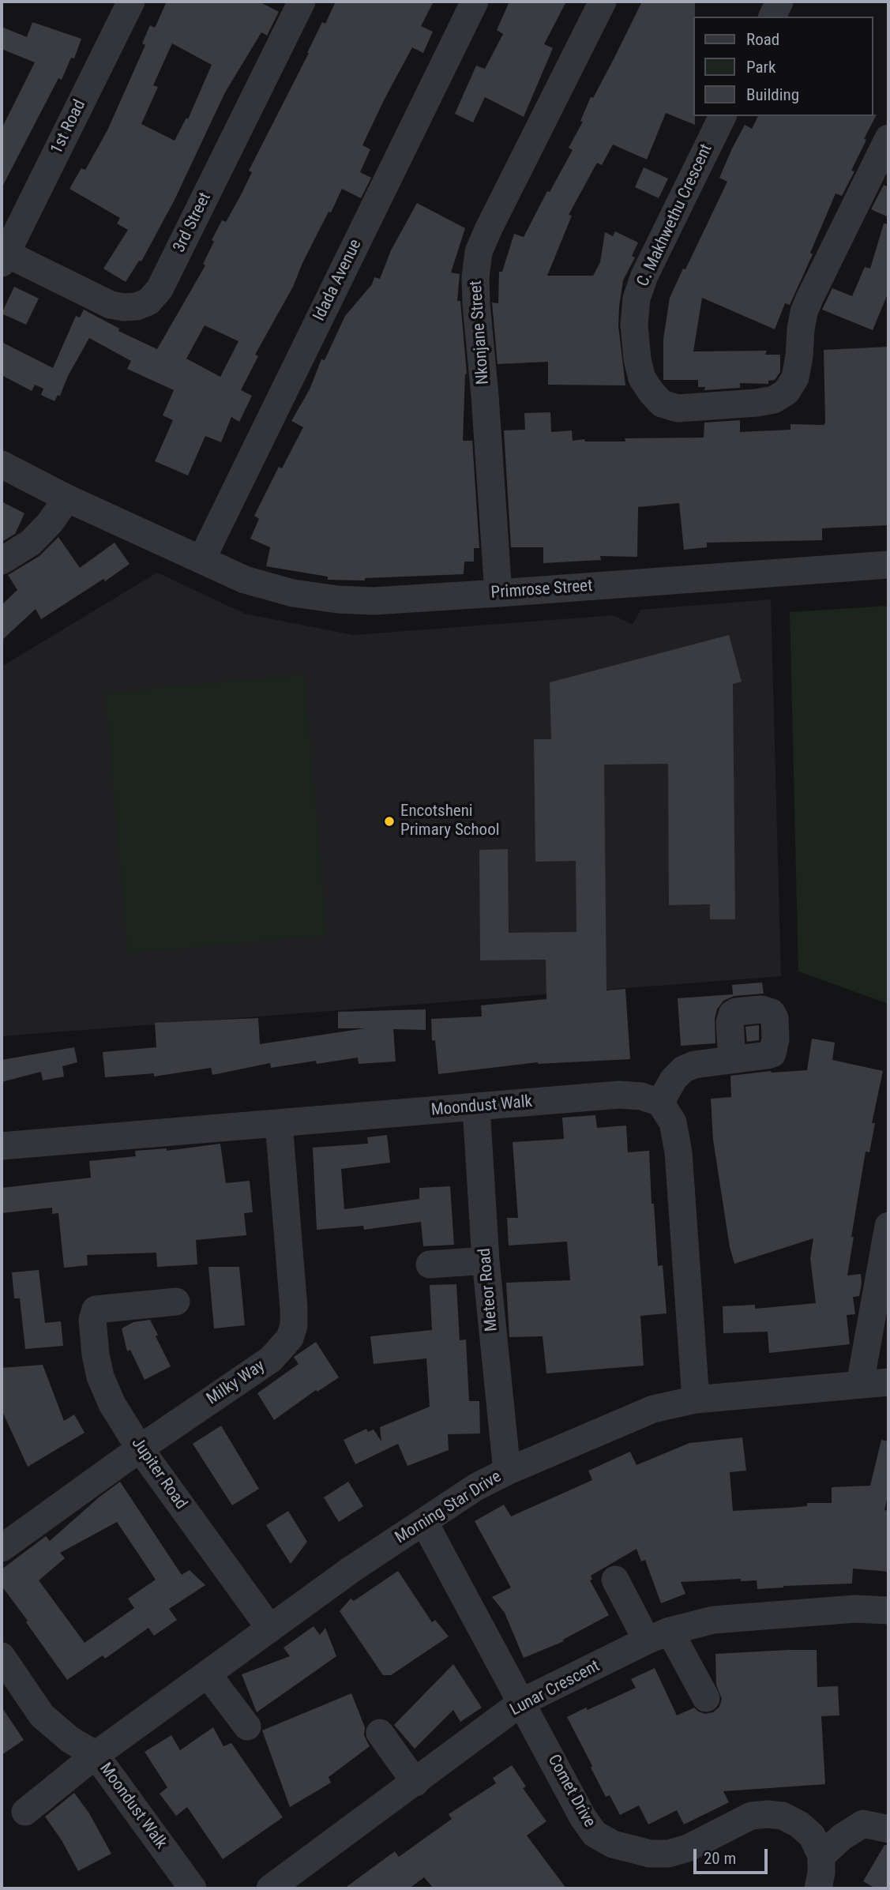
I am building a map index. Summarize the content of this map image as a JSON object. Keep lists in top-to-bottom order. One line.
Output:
{"streets":{"street":["1st Road","C. Makhwethu Crescent","3rd Street","Idada Avenue","Nkonjane Street","Primrose Street","Moondust Walk","Meteor Road","Milky Way","Jupiter Road","Morning Star Drive","Lunar Crescent","Comet Drive"]},"crossings":[["1st Road","3rd Street"],["Idada Avenue","Primrose Street"],["Nkonjane Street","Primrose Street"],["Moondust Walk","Meteor Road"],["Moondust Walk","Milky Way"],["Moondust Walk","Morning Star Drive"],["Meteor Road","Morning Star Drive"],["Milky Way","Jupiter Road"],["Jupiter Road","Morning Star Drive"],["Morning Star Drive","Comet Drive"],["Lunar Crescent","Comet Drive"]],"places":["Encotsheni Primary School"],"legend":["Road","Park","Building"],"scale_bar":"20 m"}
